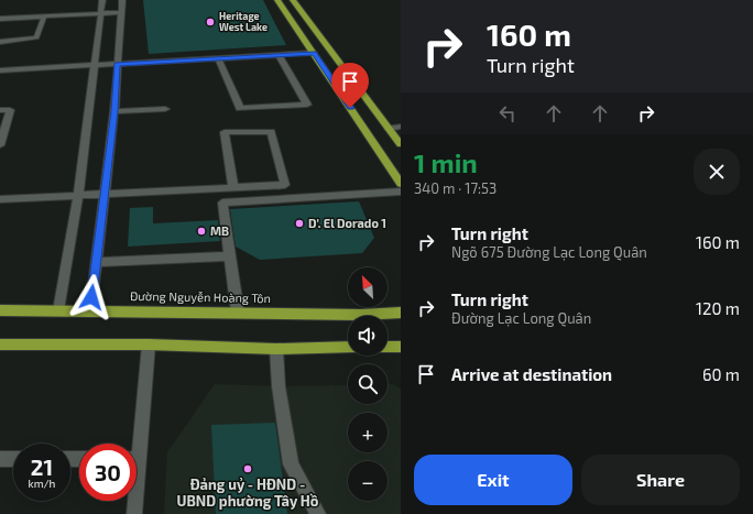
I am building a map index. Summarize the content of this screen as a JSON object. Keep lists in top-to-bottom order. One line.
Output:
{"streets":{"main road":["Đường Nguyễn Hoàng Tôn"]},"places":["Heritage West Lake","D’. El Dorado 1","MB","Đảng uỷ - HĐND - UBND phường Tây Hồ"],"north":"top left","page":{"turn":["160 m","Turn right"],"heading":["1 min","340 m · 17:53"],"list":[{"name":"Turn right","note":"Ngõ 675 Đường Lạc Long Quân","value":"160 m"},{"name":"Turn right","note":"Đường Lạc Long Quân","value":"120 m"},{"name":"Arrive at destination","value":"60 m"}],"map_buttons":["+","−"],"speed":"21 km/h","limit":"30","buttons":["Exit","Share"]}}
